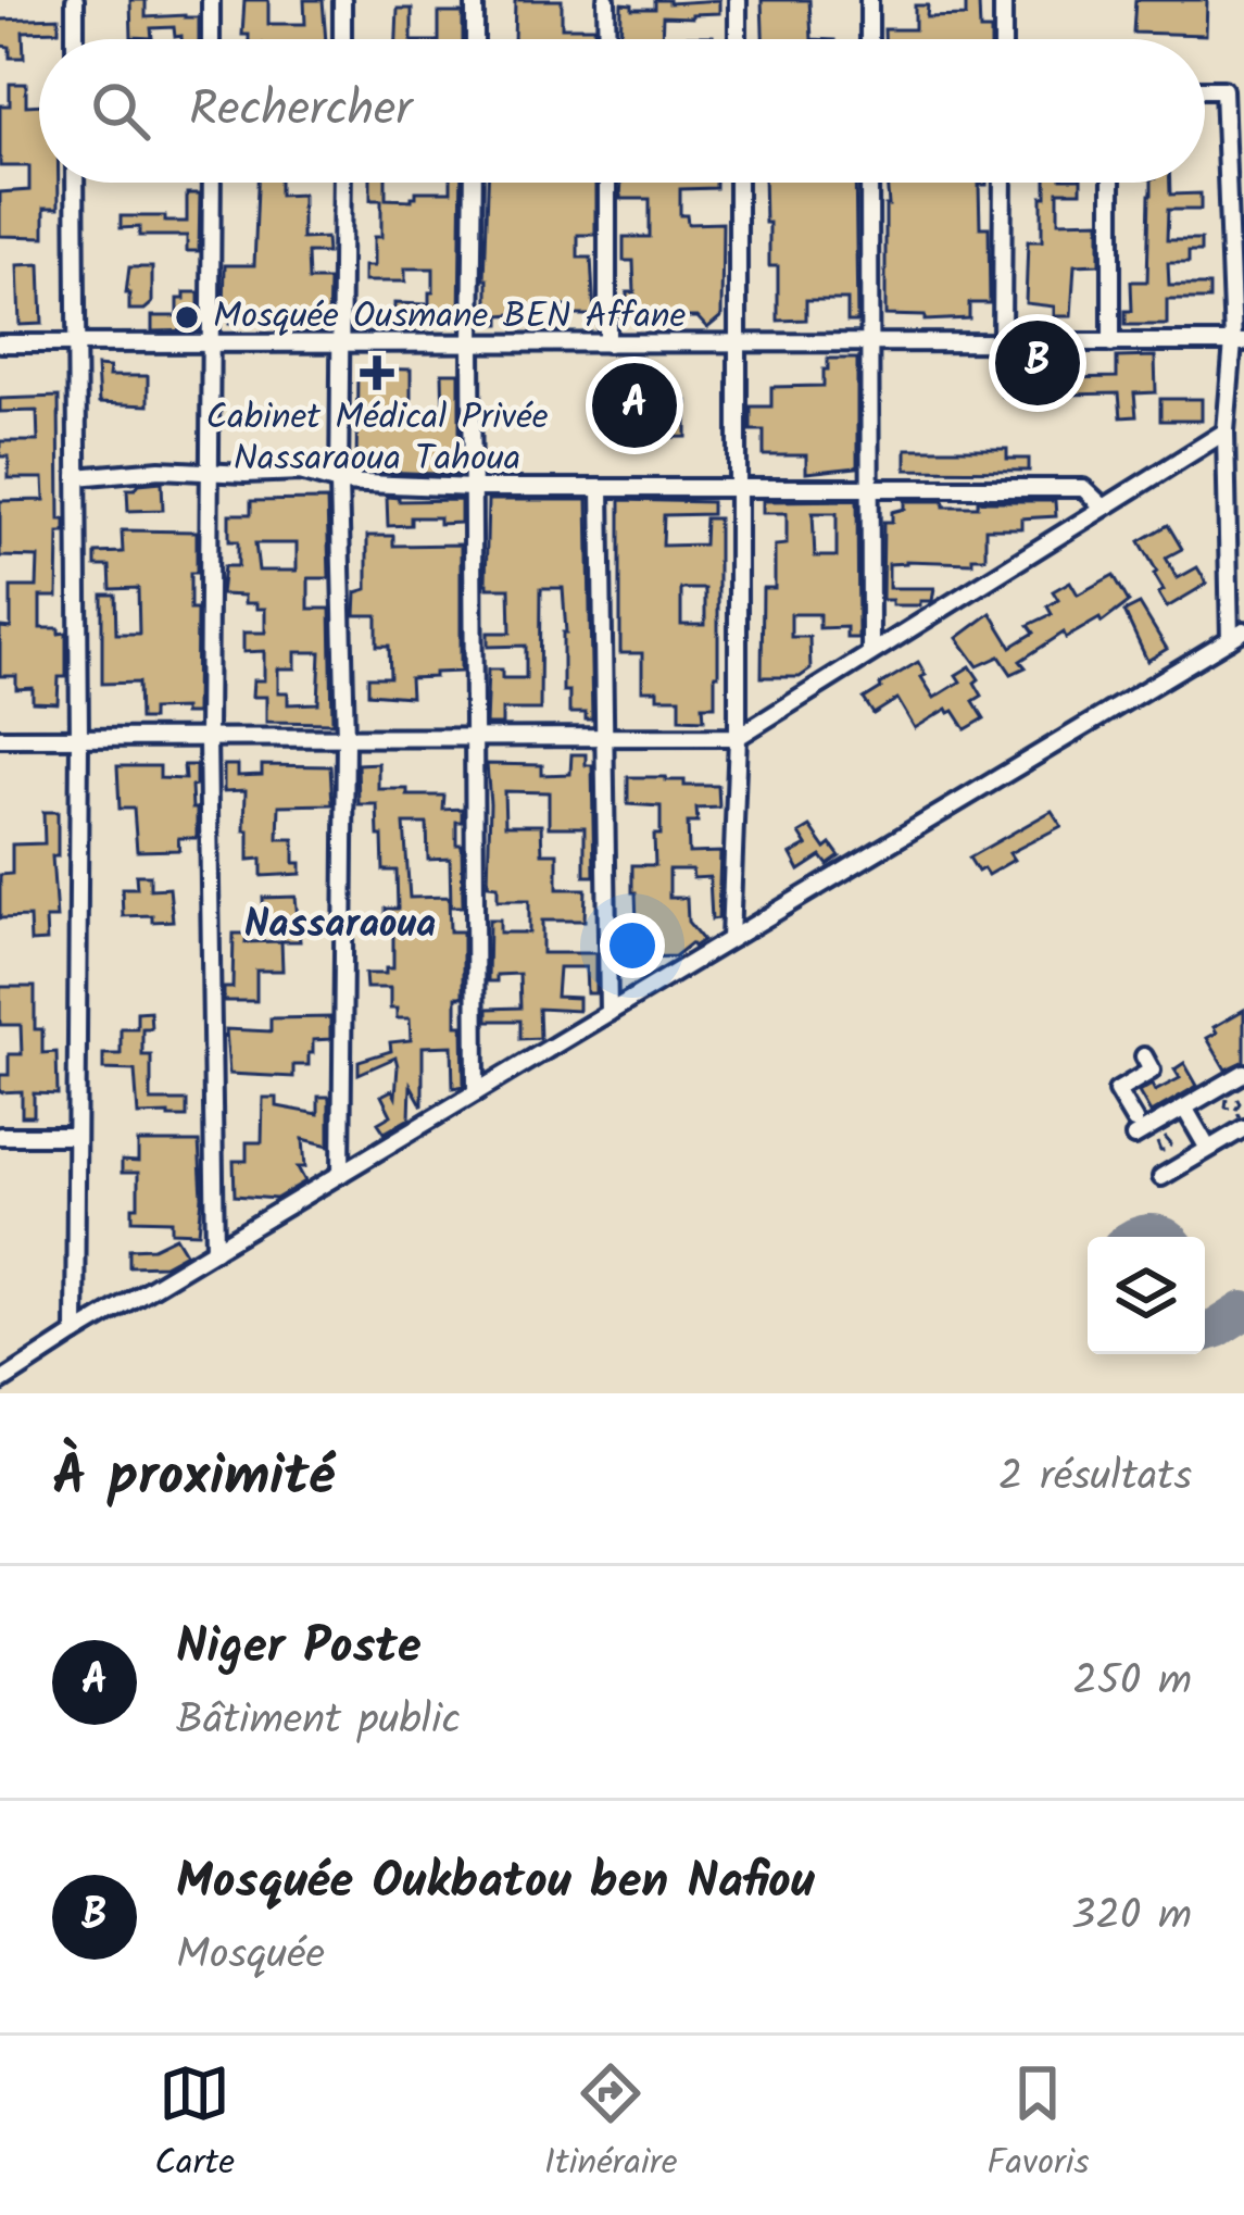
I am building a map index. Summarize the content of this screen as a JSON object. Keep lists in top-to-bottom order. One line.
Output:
{"districts":["Nassaraoua"],"places":{"other":["Mosquée Ousmane BEN Affane"],"health":["Cabinet Médical Privée Nassaraoua Tahoua"]},"page":{"search":"Rechercher","pins":["B","A"],"heading":["À proximité","2 résultats"],"list":[{"mark":"A","name":"Niger Poste","note":"Bâtiment public","value":"250 m"},{"mark":"B","name":"Mosquée Oukbatou ben Nafiou","note":"Mosquée","value":"320 m"}],"nav":["Carte","Itinéraire","Favoris"]}}
